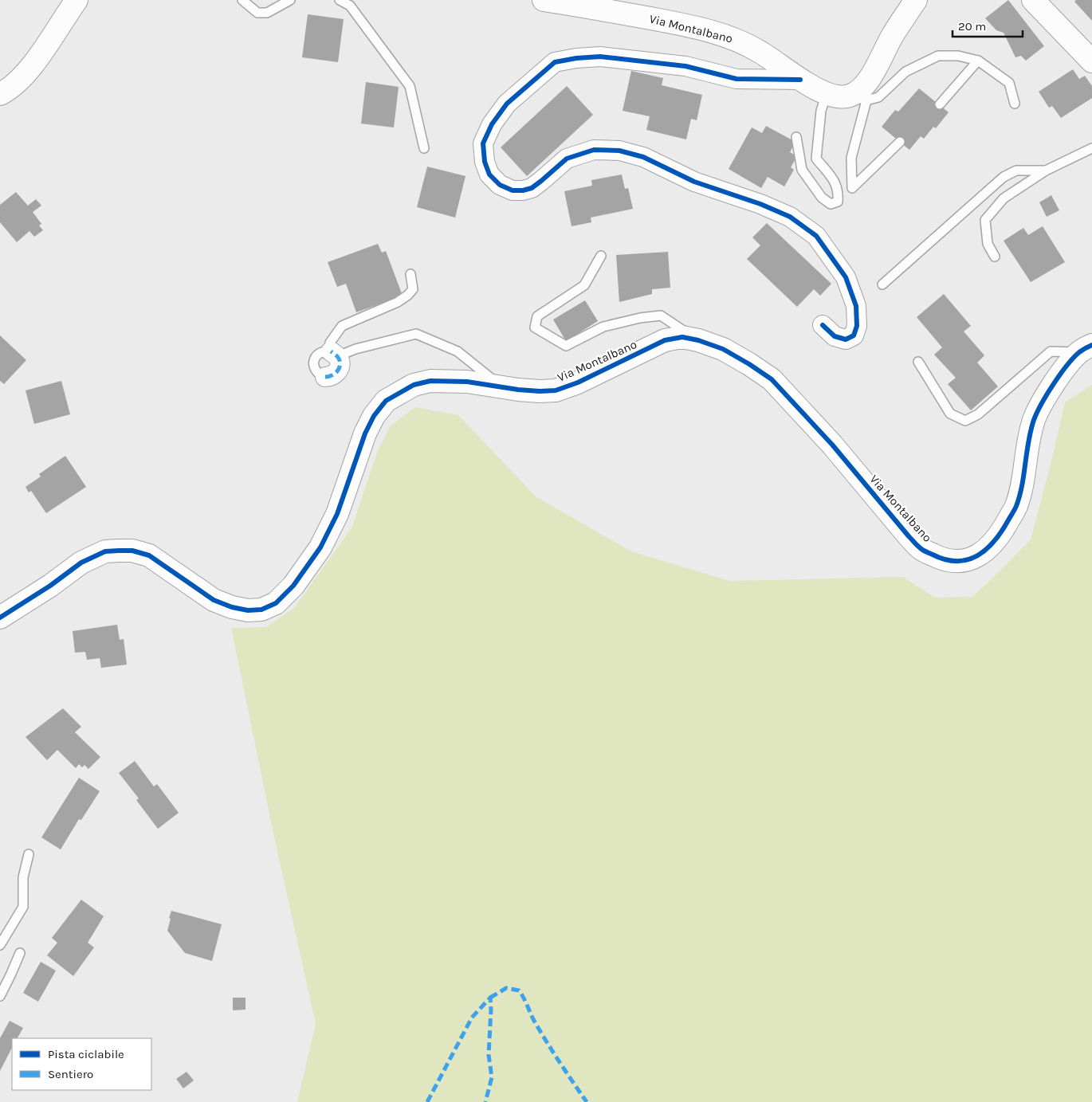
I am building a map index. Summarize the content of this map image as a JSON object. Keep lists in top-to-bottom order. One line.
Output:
{"streets":{"street":["Via Montalbano"]},"legend":["Pista ciclabile","Sentiero"],"scale_bar":"20 m"}
